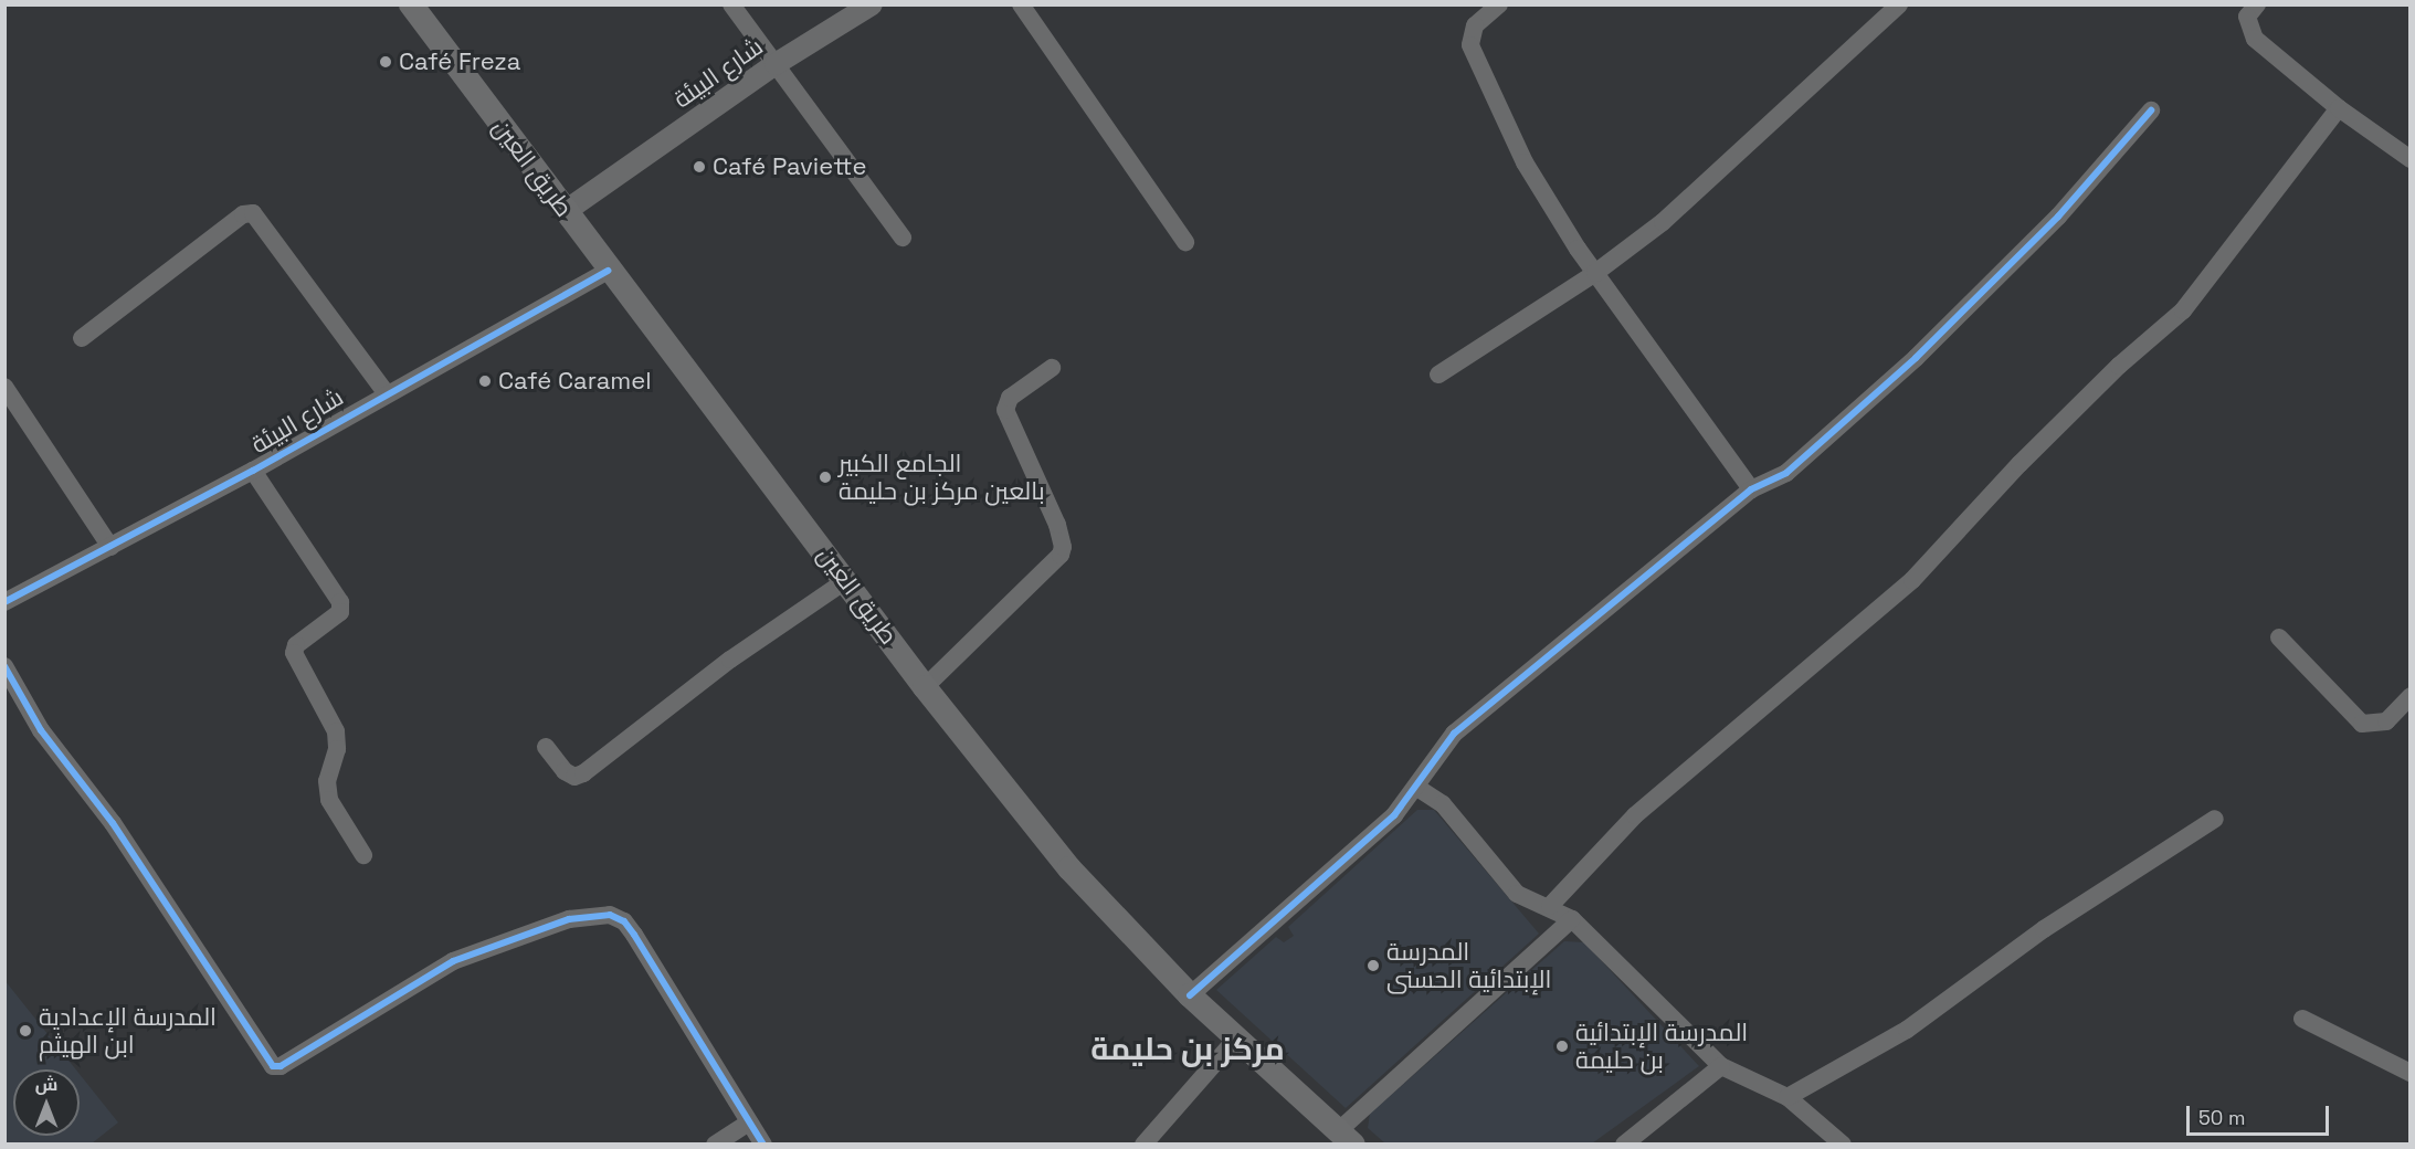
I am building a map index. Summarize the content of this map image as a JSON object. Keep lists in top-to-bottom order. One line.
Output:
{"streets":{"main road":["طريق العين"],"street":["شارع البيئة"]},"crossings":[["شارع البيئة","طريق العين"]],"districts":["مركز بن حليمة"],"places":["Café Freza","Café Paviette","Café Caramel","الجامع الكبير بالعين مركز بن حليمة","المدرسة الإبتدائية الحسنى","المدرسة الإعدادية ابن الهيثم","المدرسة الإبتدائية بن حليمة"],"scale_bar":"50 m","north":"top"}
